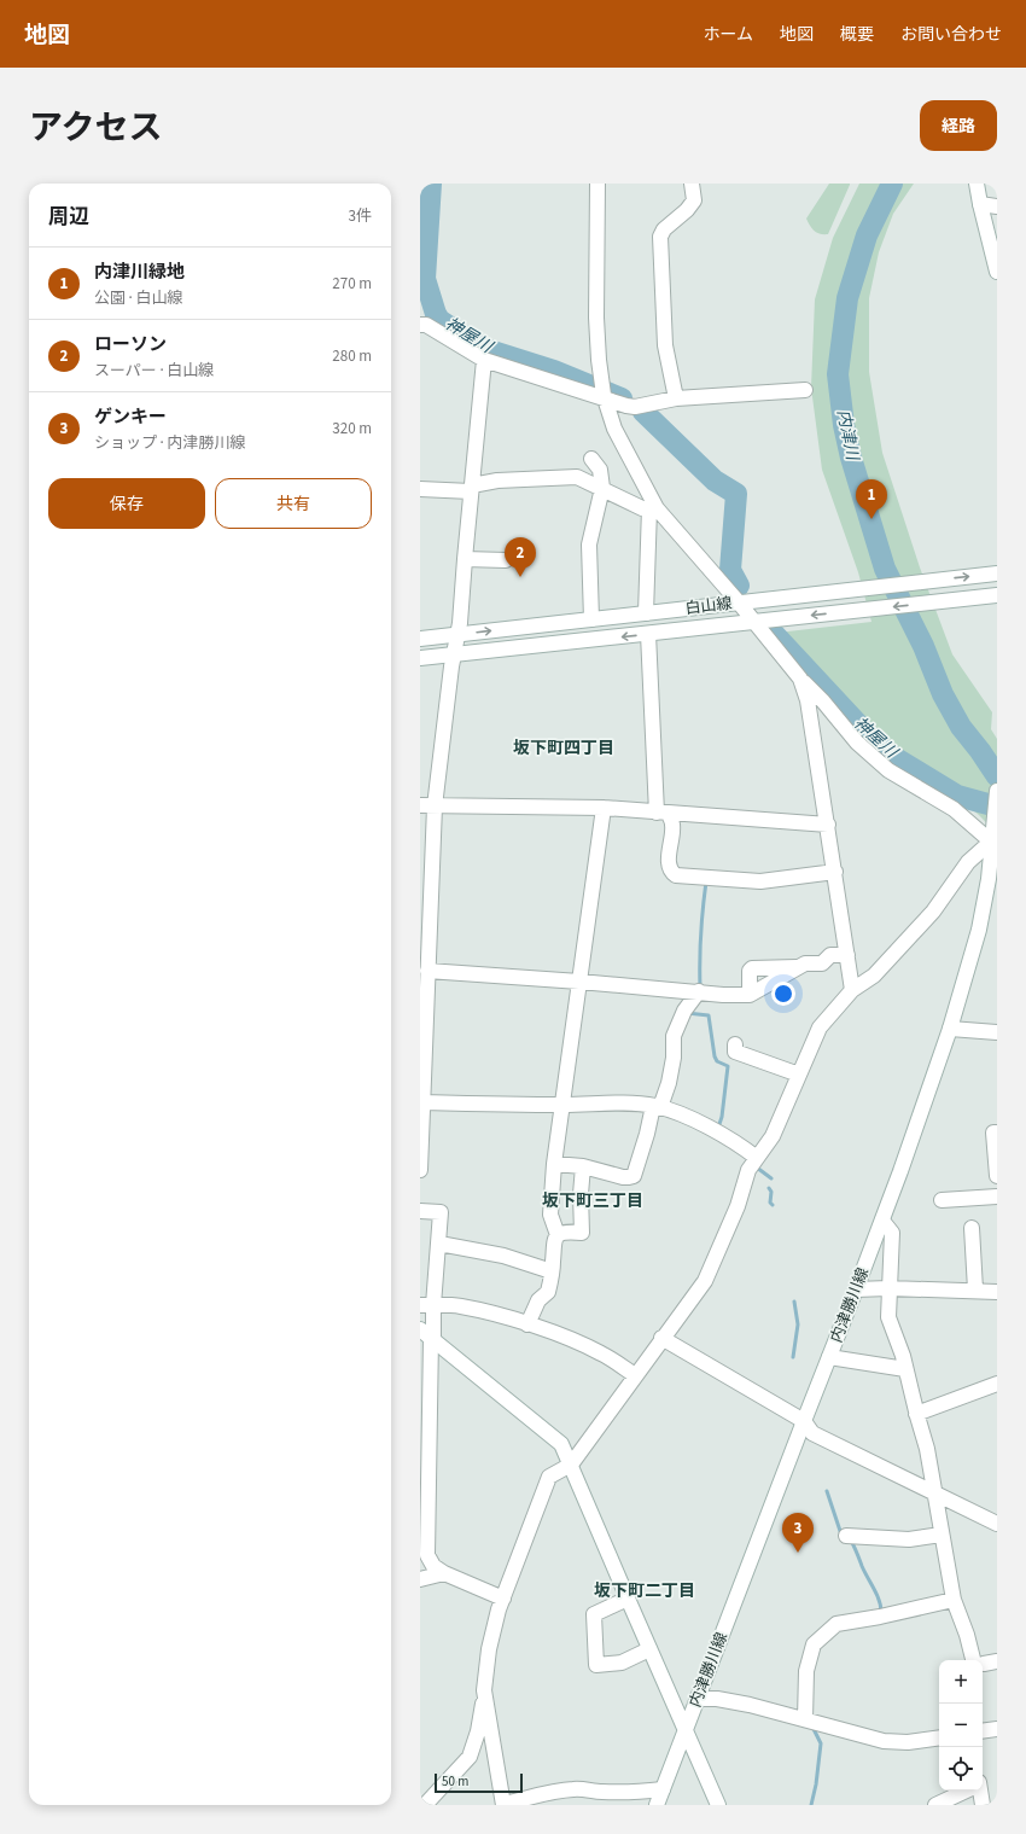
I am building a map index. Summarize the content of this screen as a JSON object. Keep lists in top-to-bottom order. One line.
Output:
{"streets":{"street":["白山線","内津勝川線"]},"districts":["坂下町四丁目","坂下町三丁目","坂下町二丁目"],"water":["神屋川","内津川"],"scale_bar":"50 m","page":{"header":"地図","nav":["ホーム","地図","概要","お問い合わせ"],"title":"アクセス","buttons":["経路",["保存","共有"]],"heading":["周辺","3件"],"list":[{"mark":"1","name":"内津川緑地","note":"公園 · 白山線","value":"270 m"},{"mark":"2","name":"ローソン","note":"スーパー · 白山線","value":"280 m"},{"mark":"3","name":"ゲンキー","note":"ショップ · 内津勝川線","value":"320 m"}],"pins":["1","2","3"],"map_buttons":["+","−"],"scale":"50 m"}}
